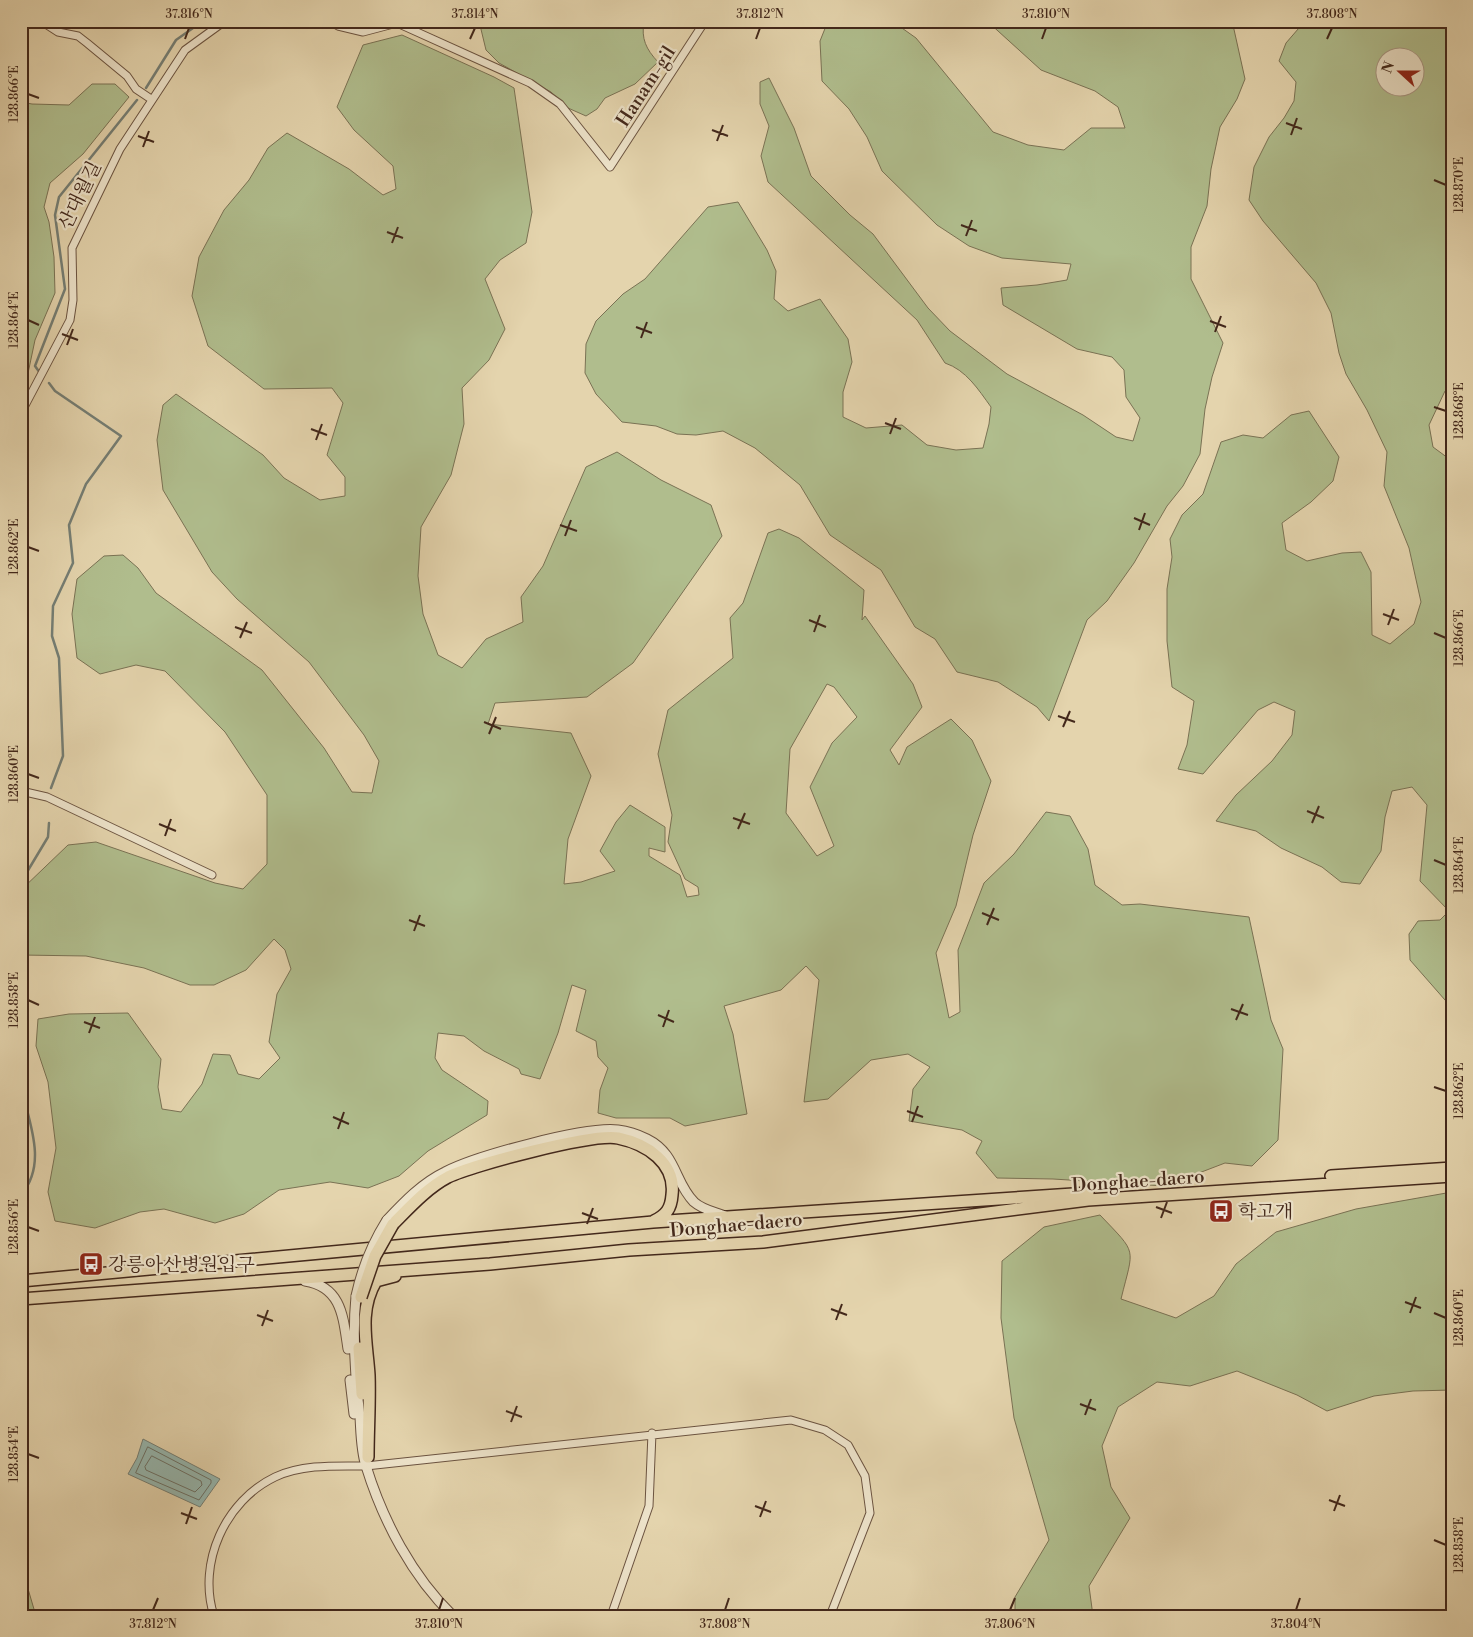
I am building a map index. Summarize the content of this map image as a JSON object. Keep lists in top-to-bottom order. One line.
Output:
{"streets":{"highway":["Donghae-daero"],"street":["Hanam-gil","산대월길"]},"places":{"bus stop":["학고개","강릉아산병원입구"]},"north":"left","coordinates":["37.816°N","37.814°N","37.812°N","37.810°N","37.808°N","128.866°E","128.870°E","128.864°E","128.868°E","128.862°E","128.860°E","128.858°E","128.856°E","128.854°E","37.806°N","37.804°N"]}
